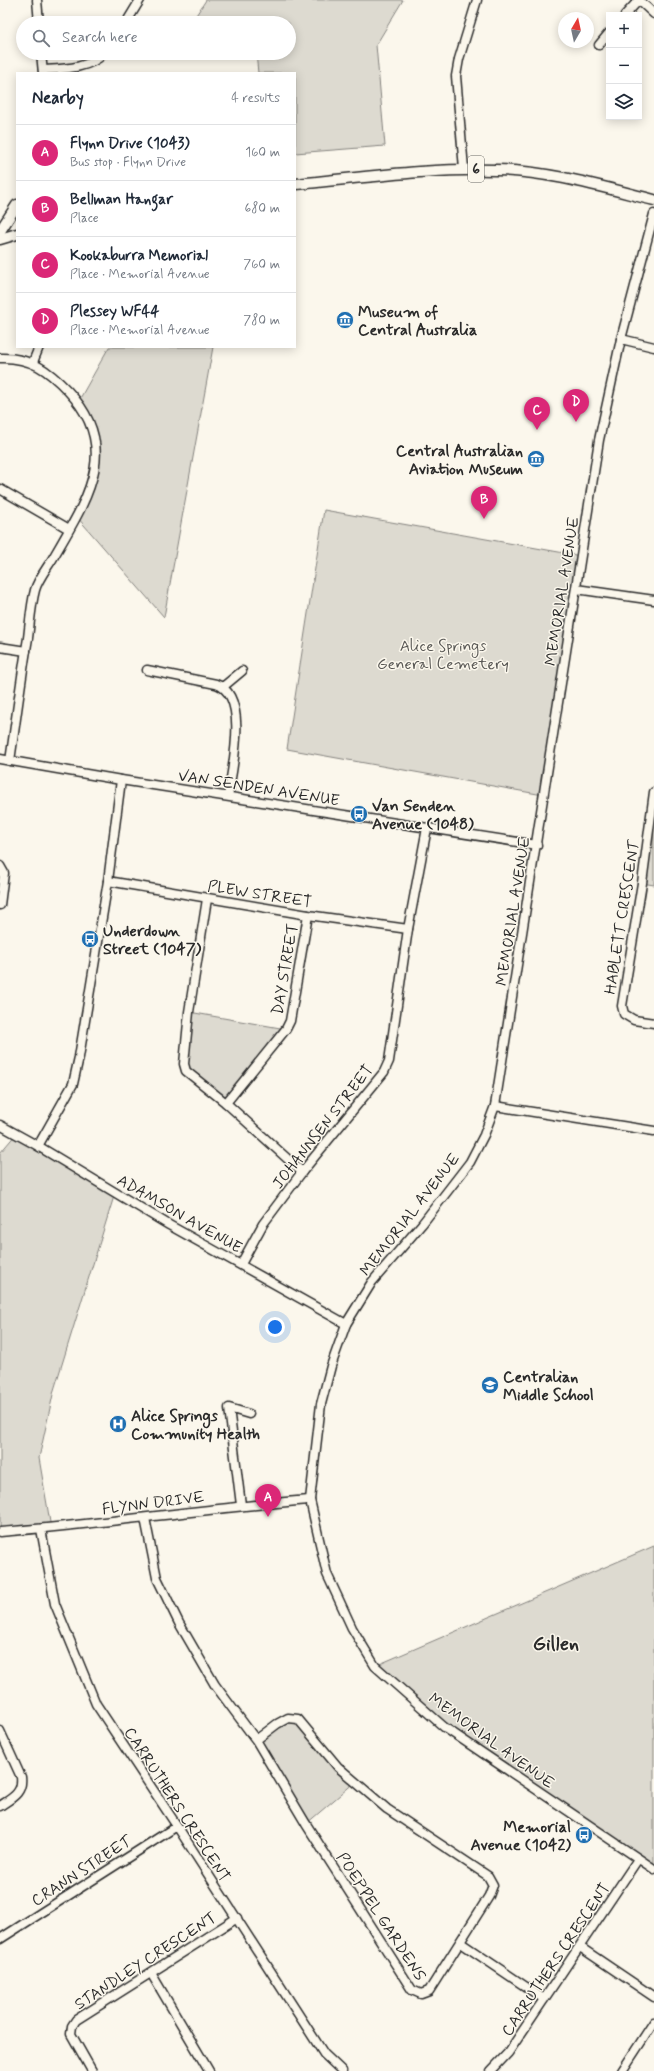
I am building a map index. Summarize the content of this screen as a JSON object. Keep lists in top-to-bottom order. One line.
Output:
{"streets":{"main road":["6"],"street":["MEMORIAL AVENUE","VAN SENDEN AVENUE","PLEW STREET","HABLETT CRESCENT","DAY STREET","JOHANNSEN STREET","ADAMSON AVENUE","FLYNN DRIVE","CARRUTHERS CRESCENT","CRANN STREET","POEPPEL GARDENS","STANDLEY CRESCENT"]},"crossings":[["MEMORIAL AVENUE","VAN SENDEN AVENUE"],["MEMORIAL AVENUE","ADAMSON AVENUE"],["MEMORIAL AVENUE","FLYNN DRIVE"],["MEMORIAL AVENUE","CARRUTHERS CRESCENT"],["VAN SENDEN AVENUE","JOHANNSEN STREET"],["PLEW STREET","DAY STREET"],["PLEW STREET","JOHANNSEN STREET"],["JOHANNSEN STREET","ADAMSON AVENUE"],["FLYNN DRIVE","CARRUTHERS CRESCENT"],["FLYNN DRIVE","POEPPEL GARDENS"],["CARRUTHERS CRESCENT","CRANN STREET"],["CARRUTHERS CRESCENT","STANDLEY CRESCENT"]],"districts":["Gillen"],"parks":["Alice Springs General Cemetery"],"places":{"museum":["Museum of Central Australia","Central Australian Aviation Museum"],"bus stop":["Van Senden Avenue (1048)","Underdown Street (1047)","Memorial Avenue (1042)"],"school or university":["Centralian Middle School"],"hospital":["Alice Springs Community Health"]},"north":"top","page":{"map_buttons":["+","−"],"search":"Search here","heading":["Nearby","4 results"],"list":[{"mark":"A","name":"Flynn Drive (1043)","note":"Bus stop · Flynn Drive","value":"160 m"},{"mark":"B","name":"Bellman Hangar","note":"Place","value":"680 m"},{"mark":"C","name":"Kookaburra Memorial","note":"Place · Memorial Avenue","value":"760 m"},{"mark":"D","name":"Plessey WF44","note":"Place · Memorial Avenue","value":"780 m"}],"pins":["D","C","B","A"]}}
